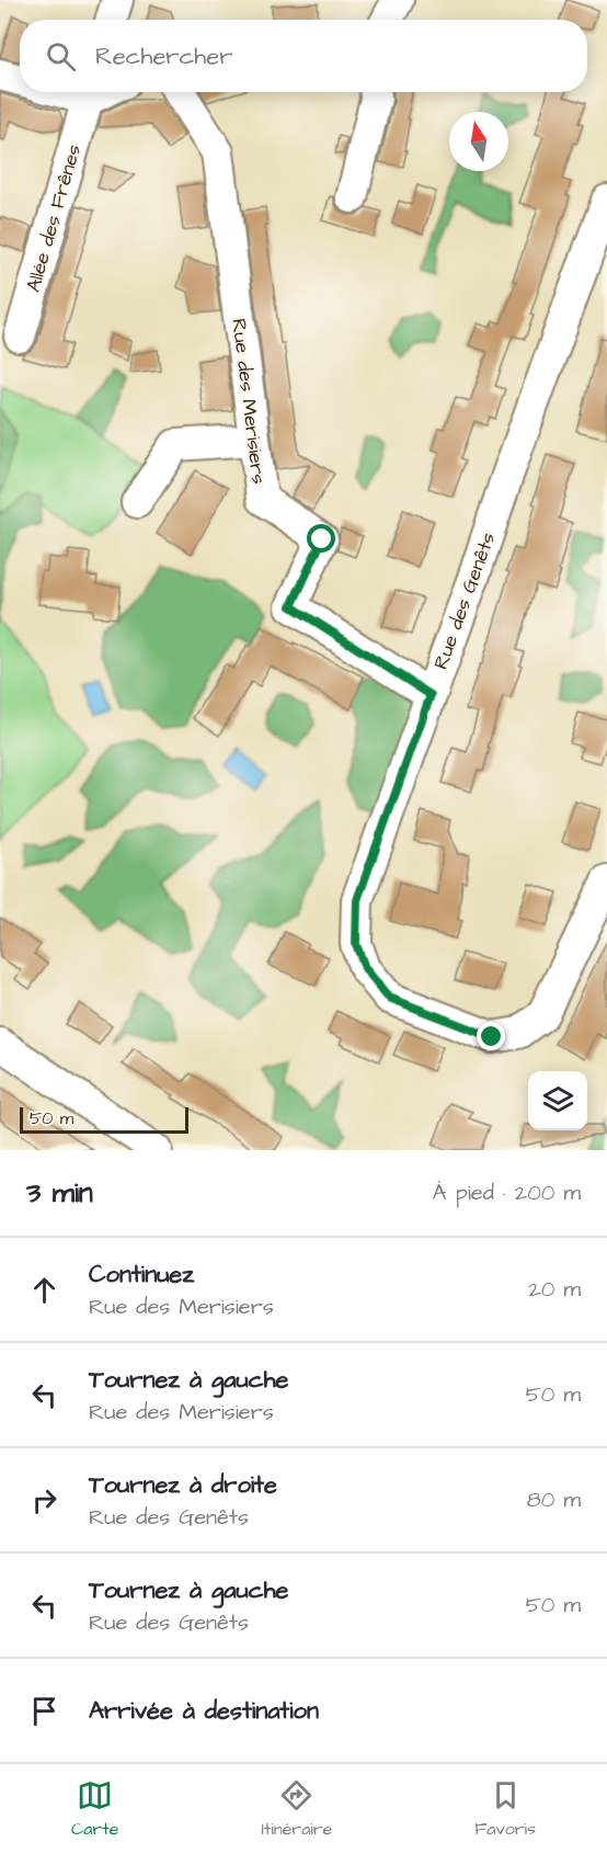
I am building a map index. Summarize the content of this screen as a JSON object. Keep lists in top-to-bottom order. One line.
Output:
{"streets":{"street":["Allée des Frênes","Rue des Merisiers","Rue des Genêts"]},"crossings":[["Rue des Merisiers","Rue des Genêts"]],"scale_bar":"50 m","north":"top","page":{"search":"Rechercher","scale":"50 m","heading":["3 min","À pied · 200 m"],"list":[["Continuez","Rue des Merisiers","20 m"],["Tournez à gauche","Rue des Merisiers","50 m"],["Tournez à droite","Rue des Genêts","80 m"],["Tournez à gauche","Rue des Genêts","50 m"],"Arrivée à destination"],"nav":["Carte","Itinéraire","Favoris"]}}
